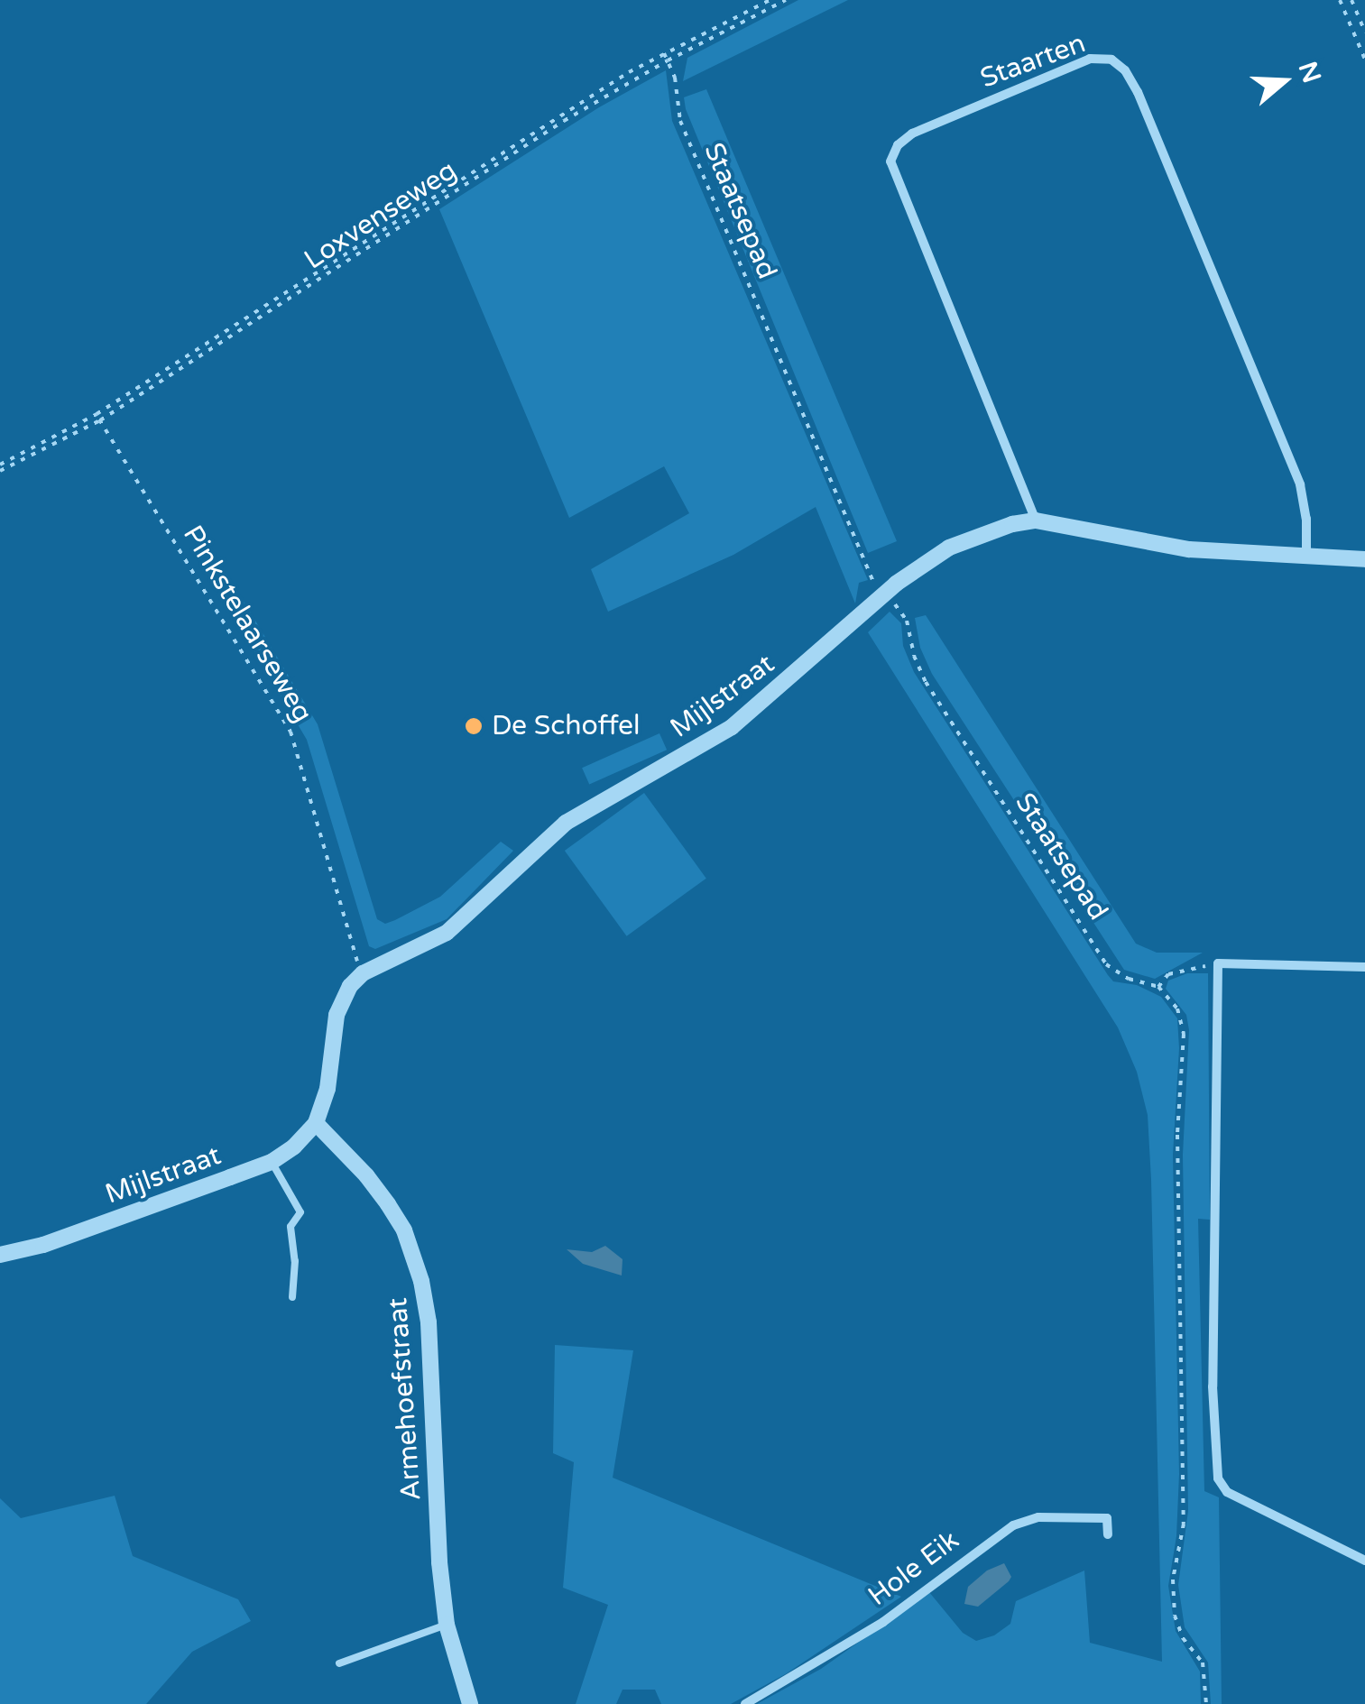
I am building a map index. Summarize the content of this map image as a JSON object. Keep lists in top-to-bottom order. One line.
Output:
{"streets":{"street":["Staarten","Mijlstraat","Armehoefstraat","Hole Eik"],"path":["Staatsepad","Loxvenseweg","Pinkstelaarseweg"]},"crossings":[["Staarten","Mijlstraat"],["Staatsepad","Loxvenseweg"],["Staatsepad","Mijlstraat"],["Loxvenseweg","Pinkstelaarseweg"],["Pinkstelaarseweg","Mijlstraat"],["Mijlstraat","Armehoefstraat"]],"places":["De Schoffel"],"north":"right"}
